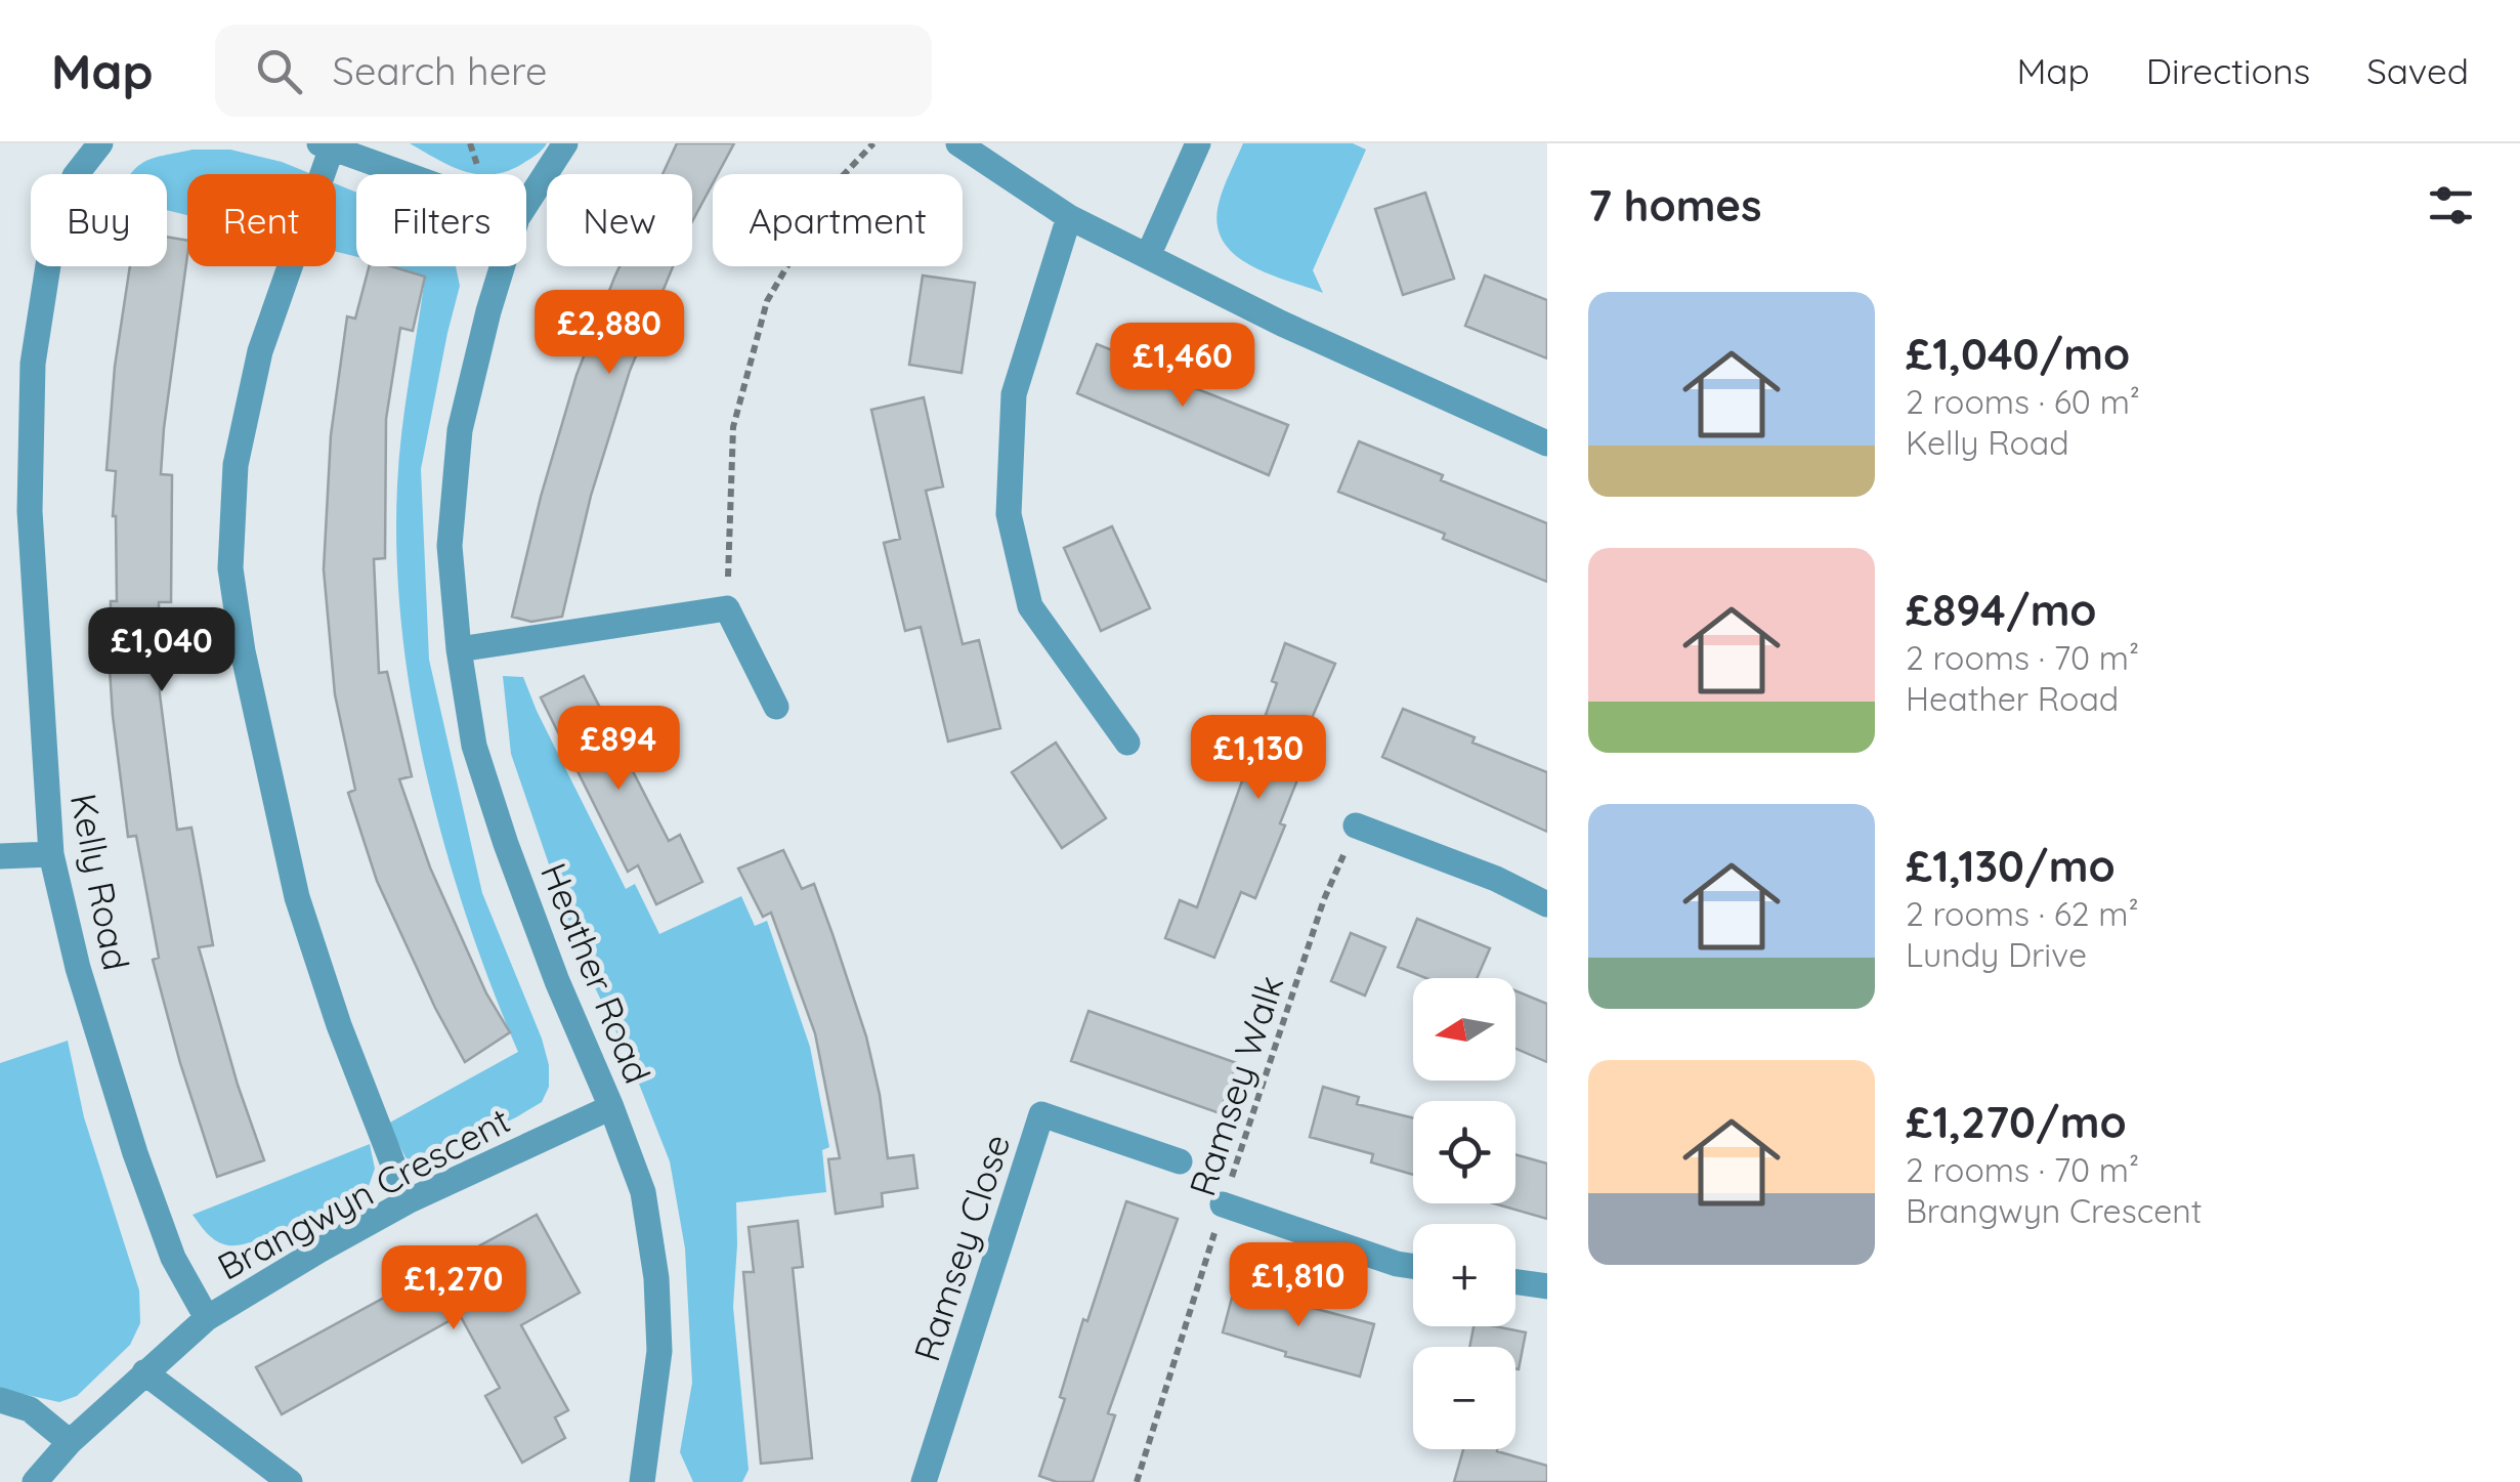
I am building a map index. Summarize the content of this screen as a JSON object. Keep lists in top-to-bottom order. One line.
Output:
{"streets":{"street":["Kelly Road","Heather Road","Brangwyn Crescent","Ramsey Close"],"path":["Ramsey Walk"]},"crossings":[["Kelly Road","Brangwyn Crescent"],["Heather Road","Brangwyn Crescent"]],"north":"left","page":{"header":"Map","search":"Search here","nav":["Map","Directions","Saved"],"heading":"7 homes","chip":["Buy","Rent","Filters","New","Apartment"],"list":[{"name":"£1,040/mo","note":"2 rooms · 60 m² · Kelly Road"},{"name":"£894/mo","note":"2 rooms · 70 m² · Heather Road"},{"name":"£1,130/mo","note":"2 rooms · 62 m² · Lundy Drive"},{"name":"£1,270/mo","note":"2 rooms · 70 m² · Brangwyn Crescent"}],"price":["£2,880","£1,460","£1,040","£894","£1,130","£1,810","£1,270"],"map_buttons":["+","−"]}}
